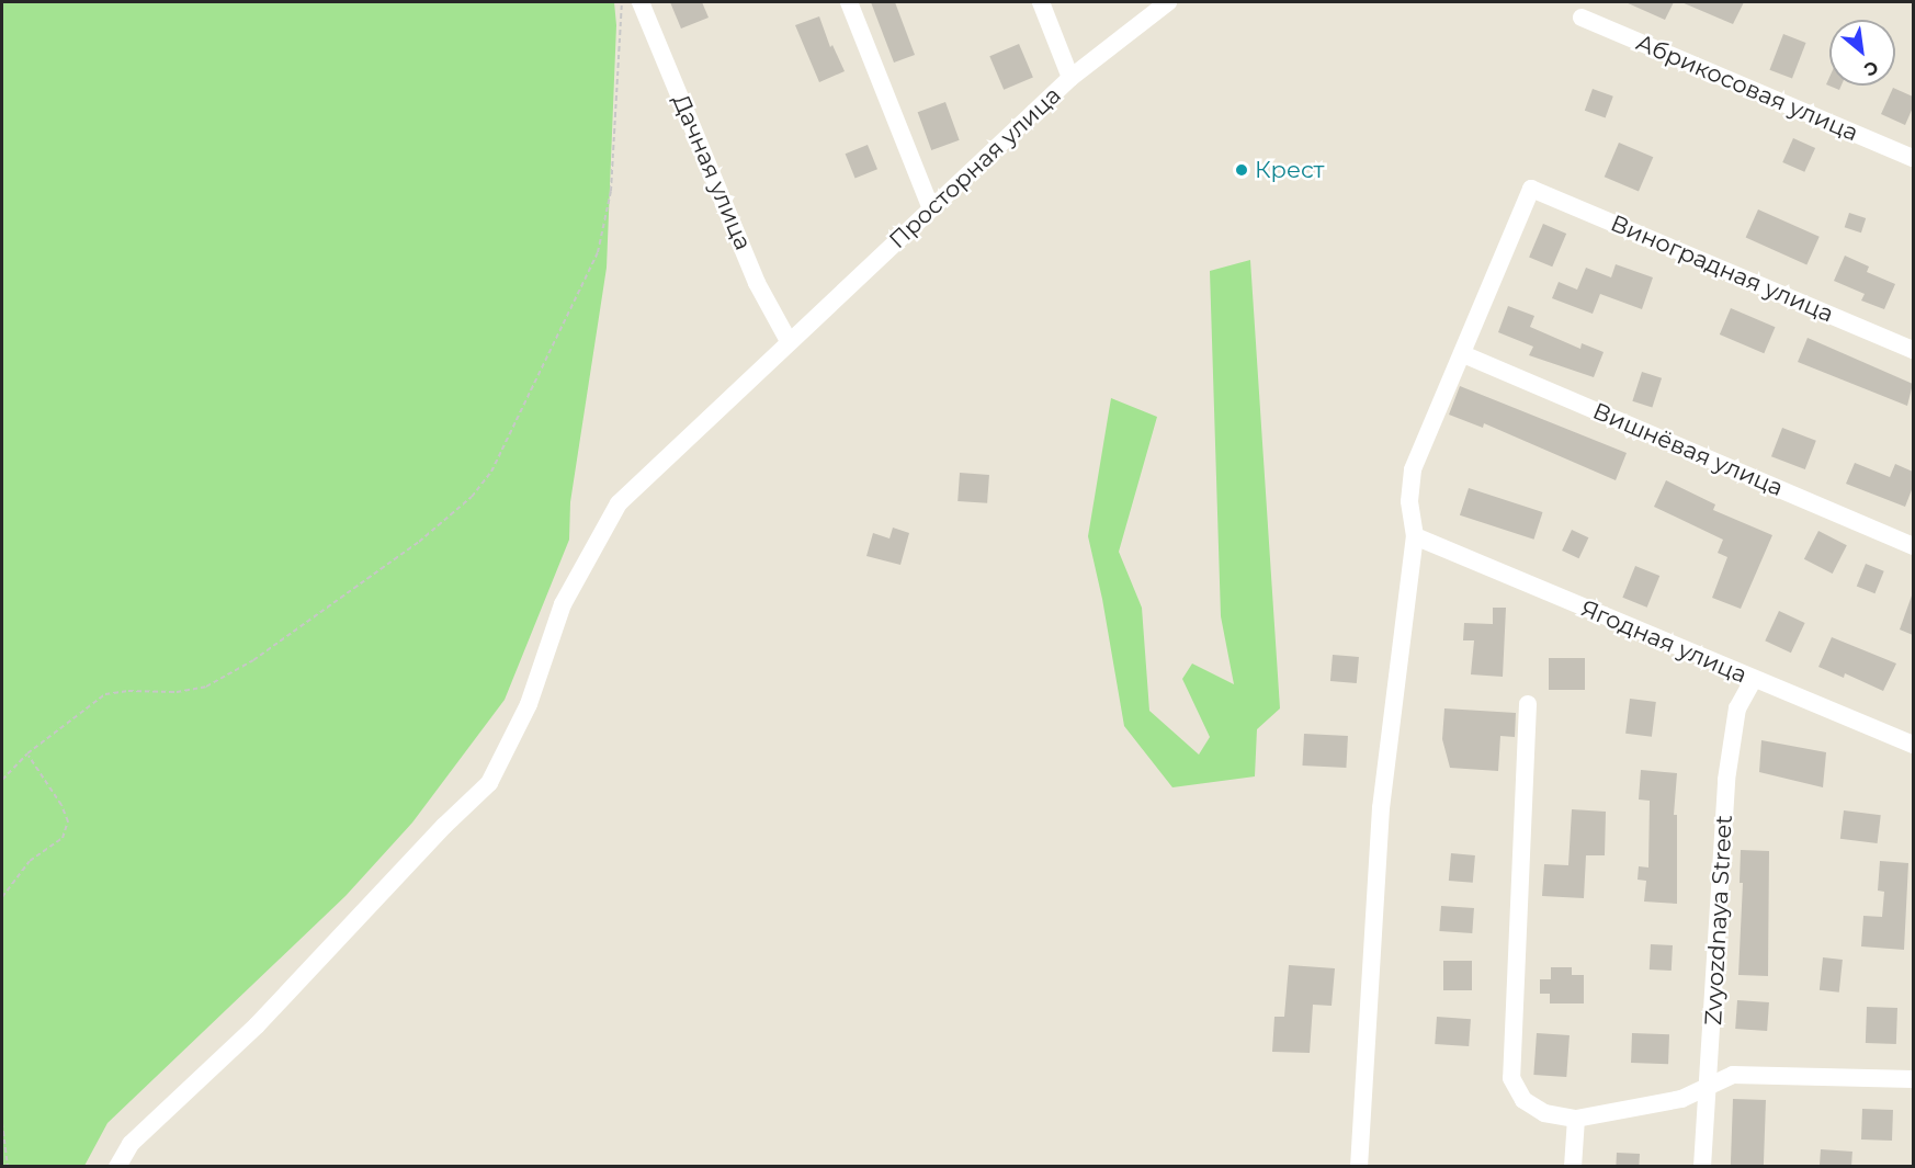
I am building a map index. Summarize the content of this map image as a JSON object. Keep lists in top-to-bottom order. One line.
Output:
{"streets":{"street":["Абрикосовая улица","Просторная улица","Дачная улица","Виноградная улица","Вишнёвая улица","Ягодная улица","Zvyozdnaya Street"]},"crossings":[["Просторная улица","Дачная улица"],["Виноградная улица","Вишнёвая улица"],["Ягодная улица","Zvyozdnaya Street"]],"places":["Крест"],"north":"bottom right"}
